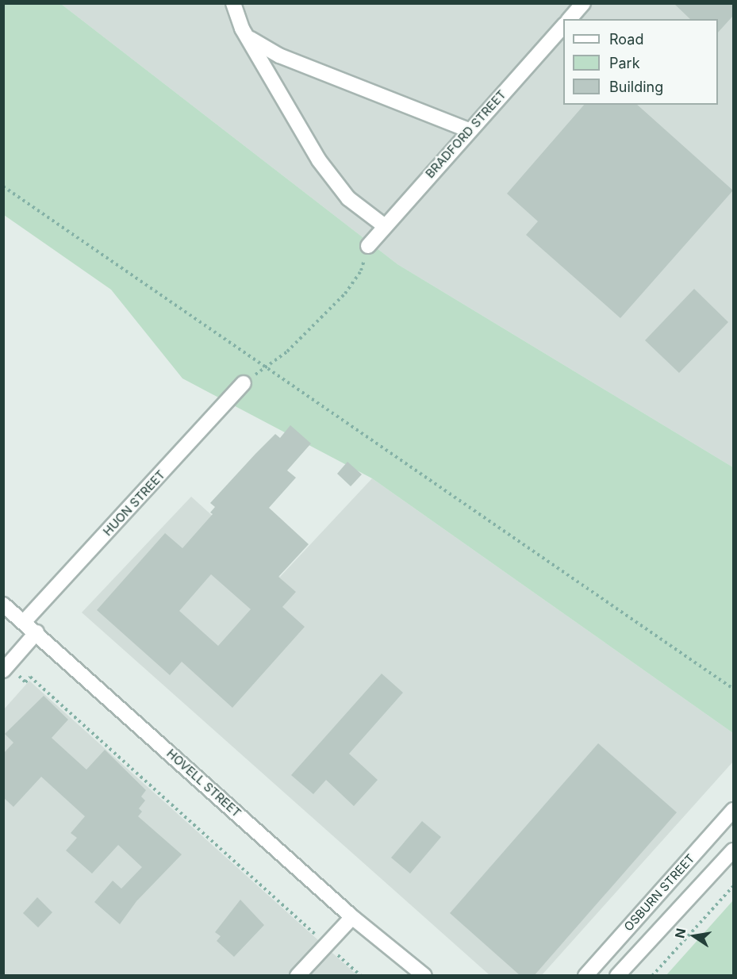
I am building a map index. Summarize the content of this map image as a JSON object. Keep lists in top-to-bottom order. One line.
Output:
{"streets":{"street":["BRADFORD STREET","HUON STREET","HOVELL STREET","OSBURN STREET"]},"crossings":[["HUON STREET","HOVELL STREET"]],"legend":["Road","Park","Building"],"north":"left"}
